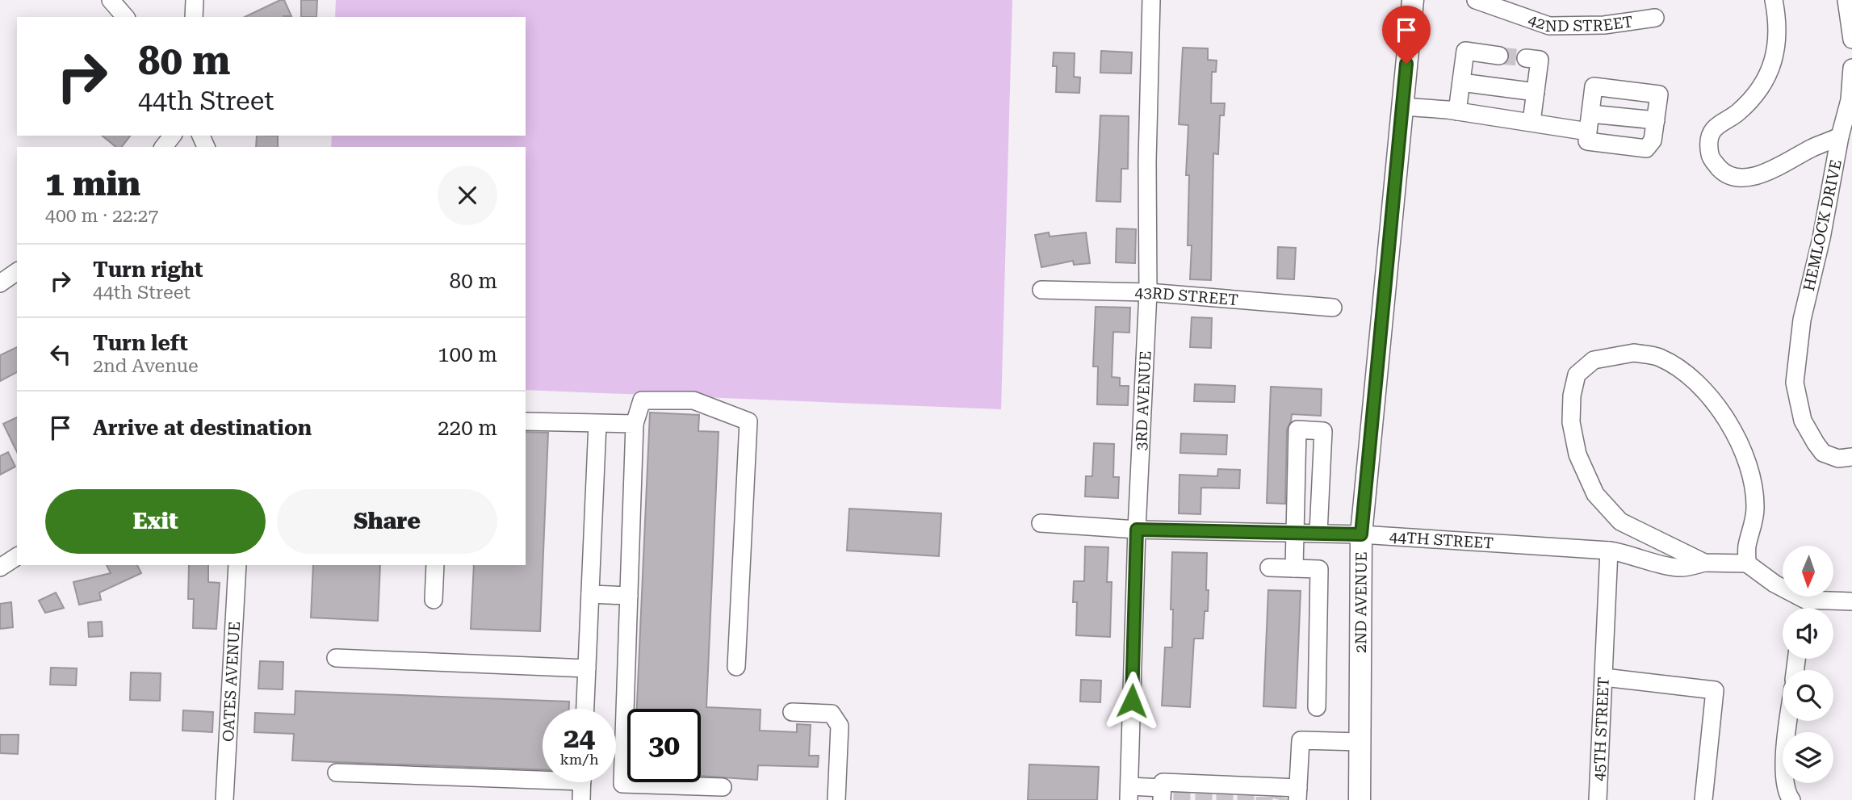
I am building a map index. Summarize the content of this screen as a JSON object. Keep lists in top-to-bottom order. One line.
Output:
{"streets":{"main road":["2ND AVENUE"],"street":["42ND STREET","HEMLOCK DRIVE","43RD STREET","3RD AVENUE","44TH STREET","OATES AVENUE","45TH STREET"]},"crossings":[["43RD STREET","3RD AVENUE"],["3RD AVENUE","44TH STREET"],["44TH STREET","2ND AVENUE"]],"north":"bottom","page":{"turn":["80 m","44th Street"],"heading":["1 min","400 m · 22:27"],"list":[{"name":"Turn right","note":"44th Street","value":"80 m"},{"name":"Turn left","note":"2nd Avenue","value":"100 m"},{"name":"Arrive at destination","value":"220 m"}],"buttons":["Exit","Share"],"speed":"24 km/h","limit":"30"}}
